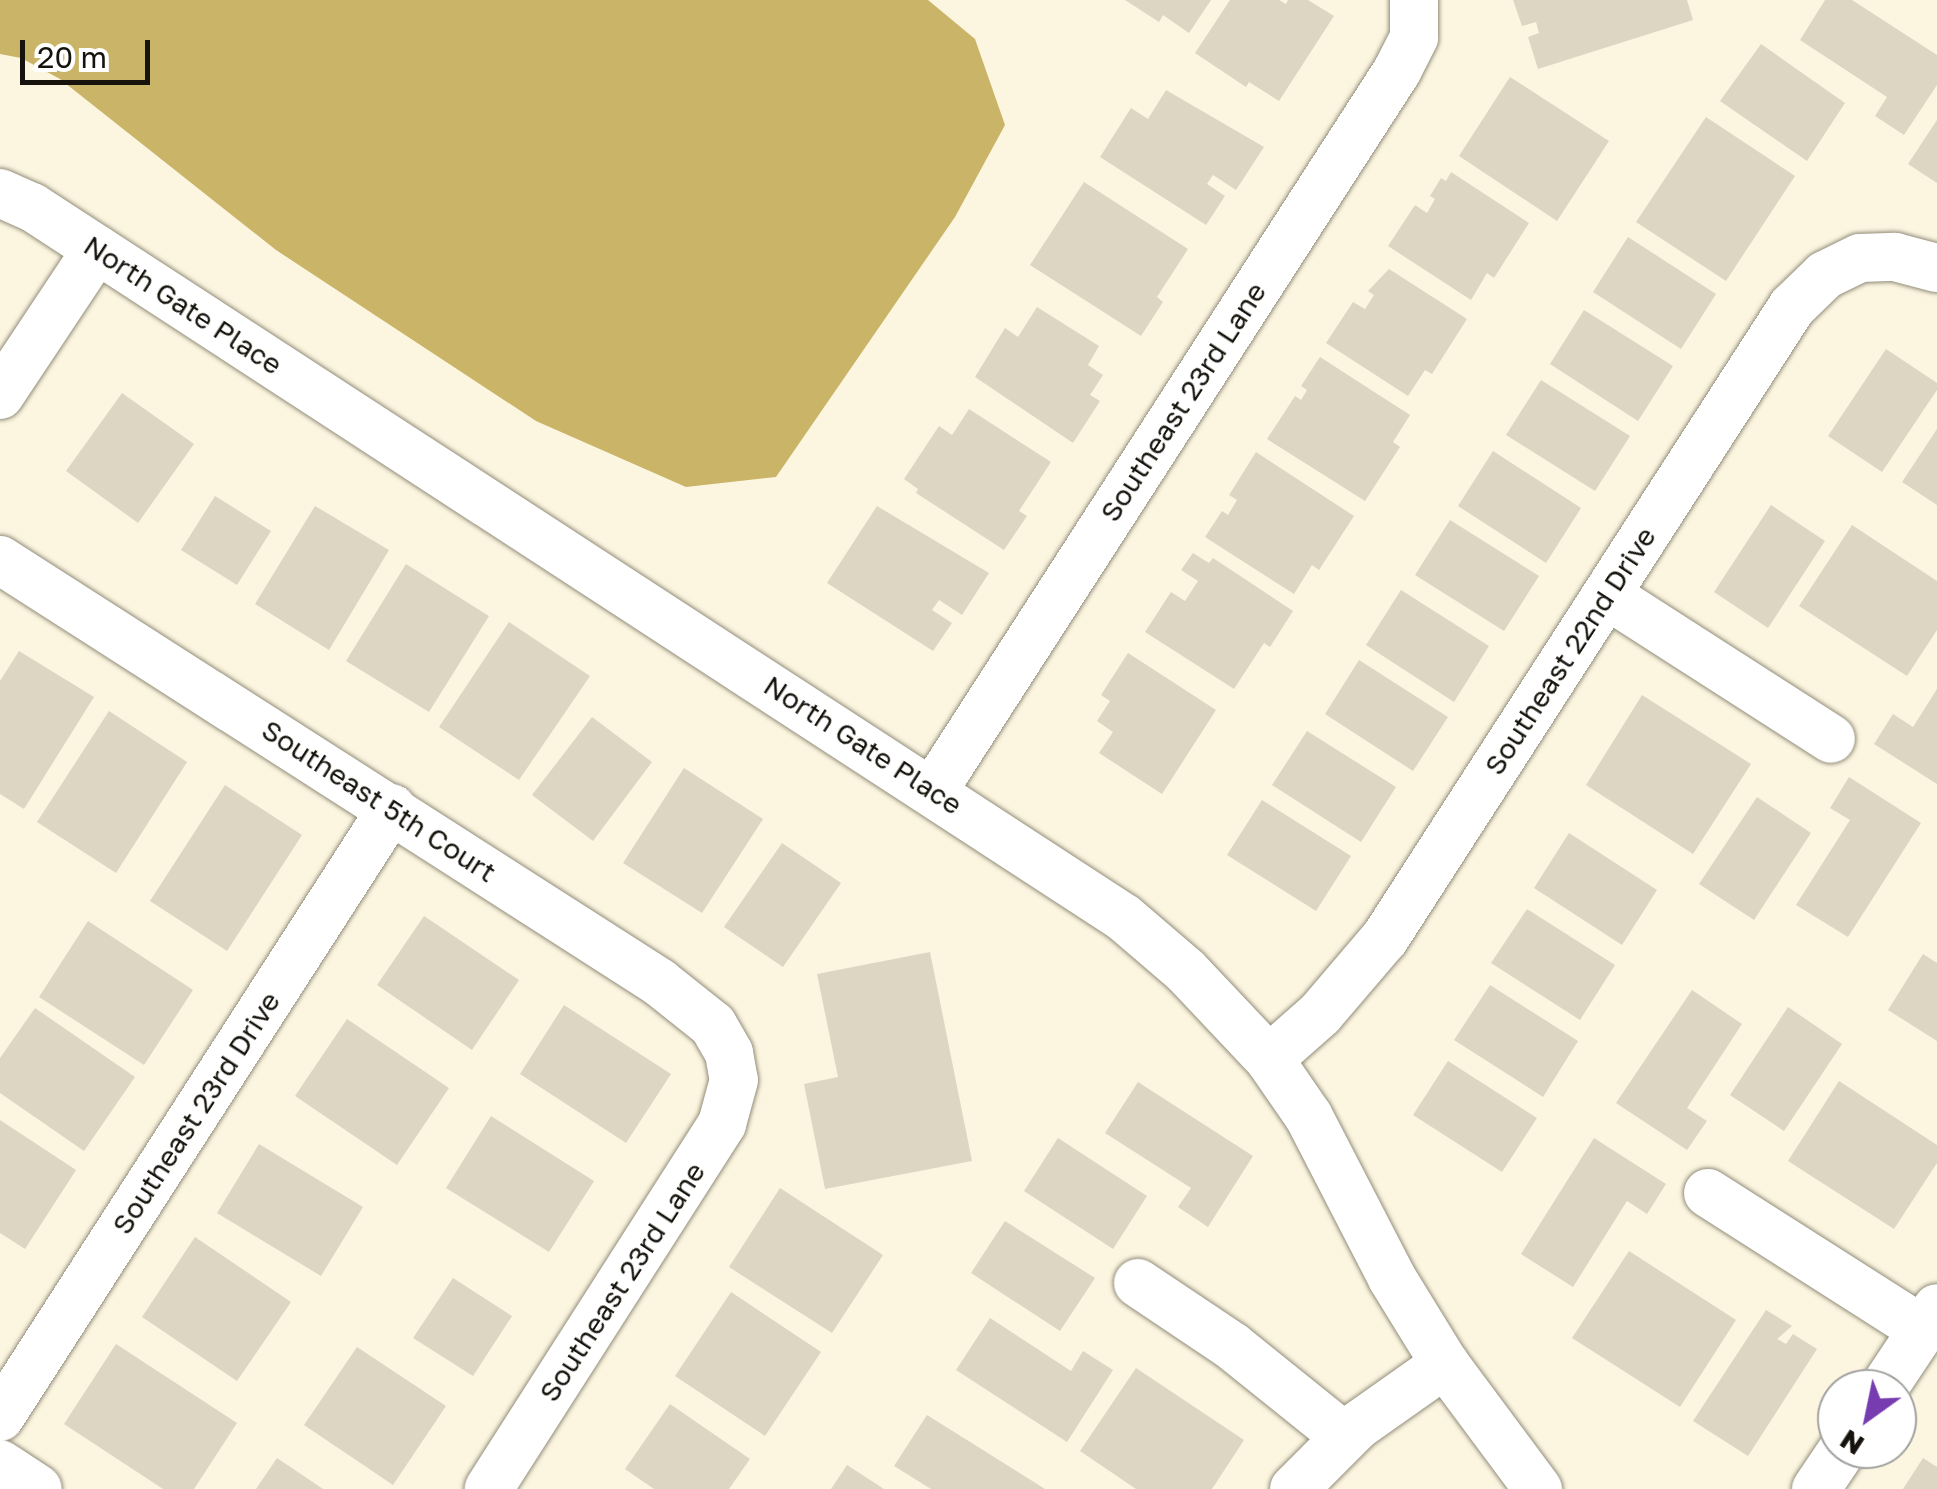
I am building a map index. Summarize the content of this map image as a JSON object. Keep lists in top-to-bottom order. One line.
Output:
{"streets":{"street":["North Gate Place","Southeast 23rd Lane","Southeast 22nd Drive","Southeast 5th Court","Southeast 23rd Drive"]},"crossings":[["North Gate Place","Southeast 23rd Lane"],["North Gate Place","Southeast 22nd Drive"],["Southeast 23rd Lane","Southeast 5th Court"],["Southeast 5th Court","Southeast 23rd Drive"]],"scale_bar":"20 m","north":"bottom left"}
